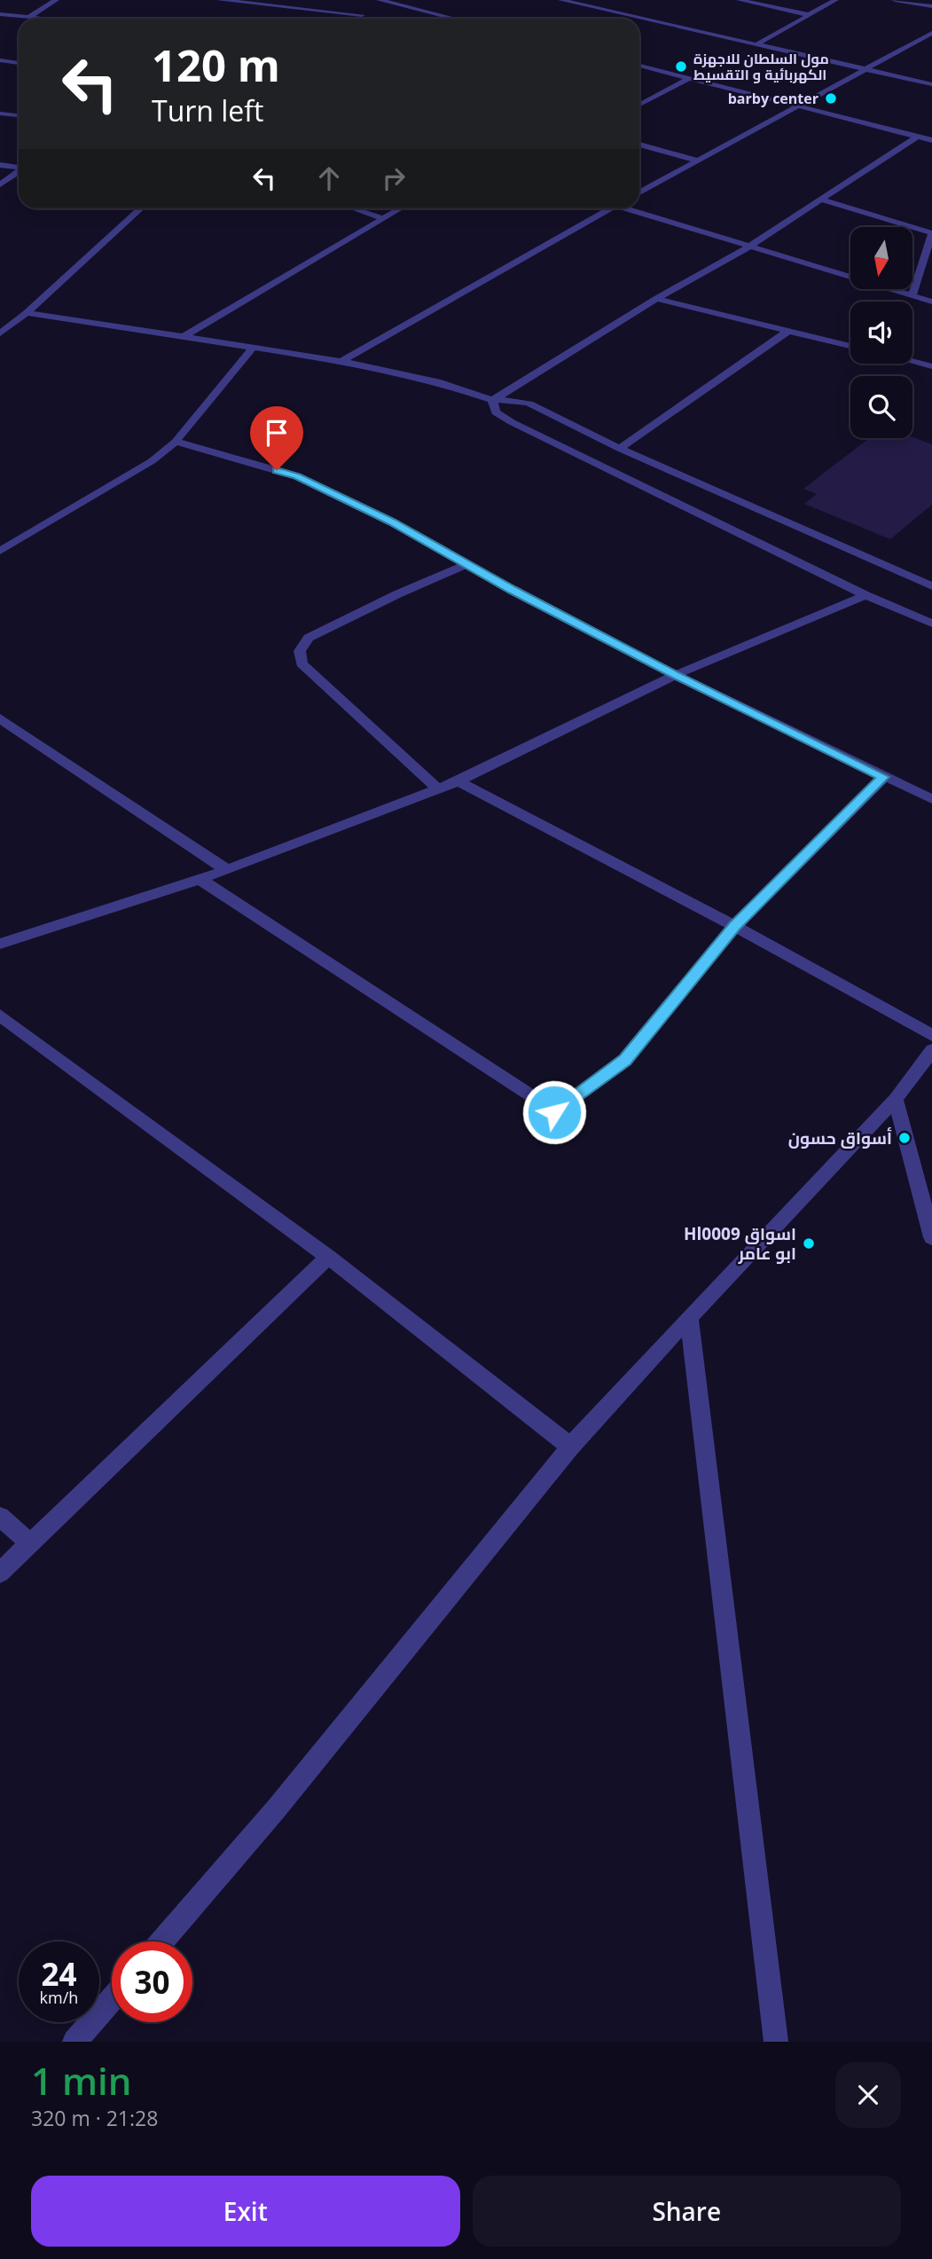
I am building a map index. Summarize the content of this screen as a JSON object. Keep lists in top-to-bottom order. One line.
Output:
{"places":["مول السلطان للاجهزة الكهربائية و التقسيط","barby center","أسواق حسون","Hl0009 اسواق ابو عامر"],"north":"bottom","page":{"turn":["120 m","Turn left"],"speed":"24 km/h","limit":"30","heading":["1 min","320 m · 21:28"],"buttons":["Exit","Share"]}}
